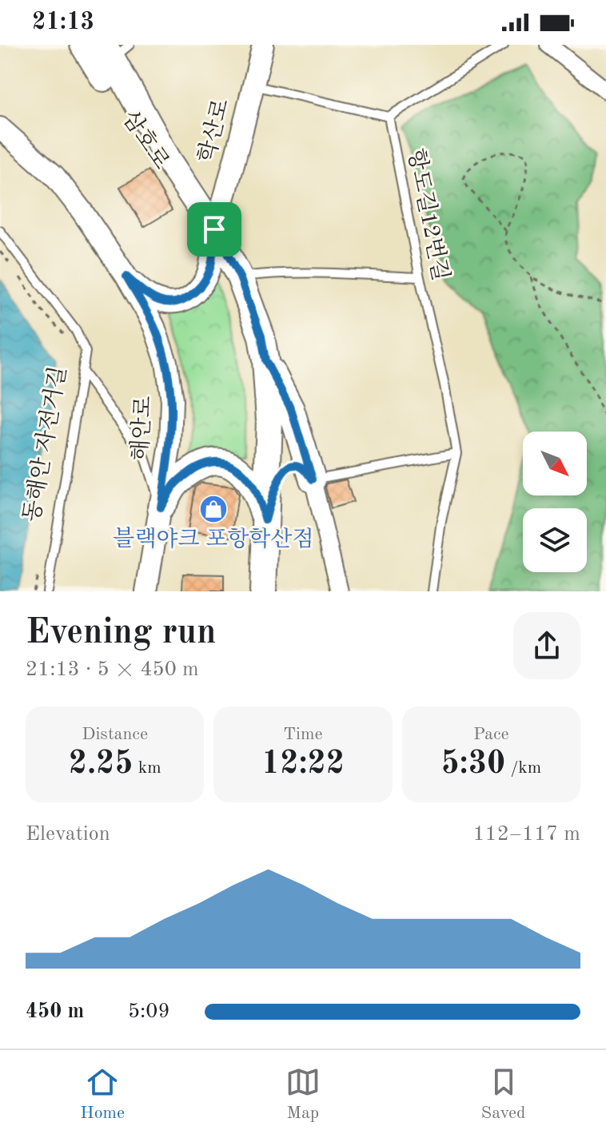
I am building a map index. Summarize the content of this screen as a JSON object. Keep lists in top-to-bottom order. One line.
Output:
{"streets":{"main road":["삼호로"],"street":["학산로","해안로"],"lane":["항도길12번길"],"path":["동해안 자전거길"]},"crossings":[["학산로","삼호로"],["학산로","해안로"]],"places":{"shop":["블랙야크 포항학산점"]},"north":"bottom right","page":{"status":"21:13","heading":["Evening run","21:13 · 5 × 450 m"],"stats":[["Distance","2.25 km"],["Time","12:22"],["Pace","5:30 /km"]],"chart":["Elevation","112–117 m"],"list":[{"name":"450 m","note":"5:09"}],"tabs":["Home","Map","Saved"]}}
